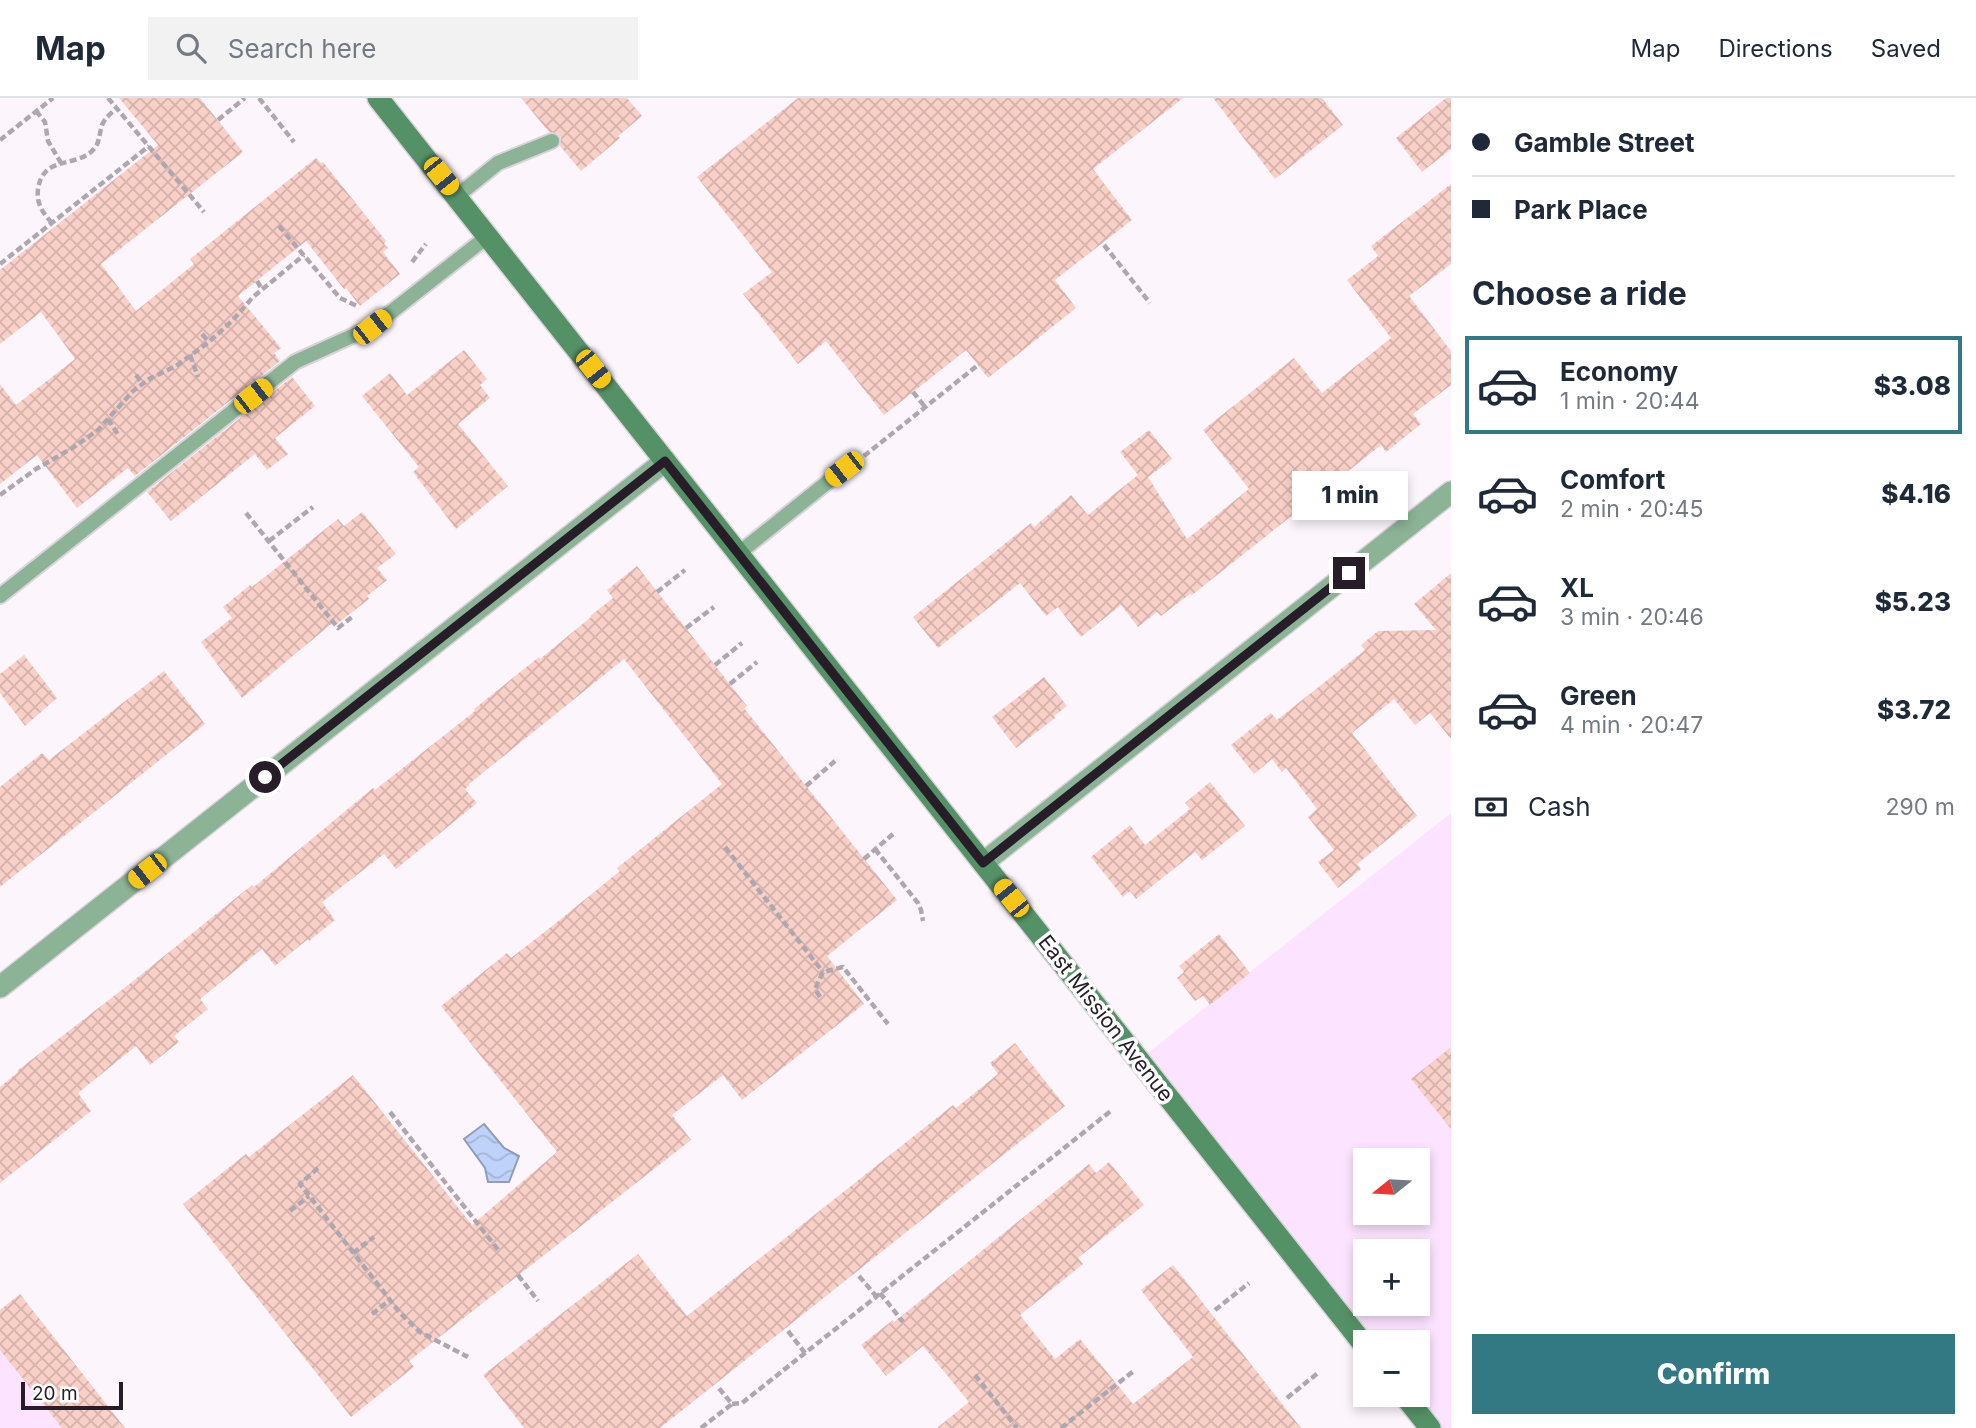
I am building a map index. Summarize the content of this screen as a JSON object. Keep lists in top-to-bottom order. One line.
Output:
{"streets":{"main road":["East Mission Avenue"]},"scale_bar":"20 m","north":"left","page":{"header":"Map","search":"Search here","nav":["Map","Directions","Saved"],"banner":["Gamble Street","Park Place"],"heading":"Choose a ride","list":[{"name":"Economy","note":"1 min · 20:44","value":"$3.08"},{"name":"Comfort","note":"2 min · 20:45","value":"$4.16"},{"name":"XL","note":"3 min · 20:46","value":"$5.23"},{"name":"Green","note":"4 min · 20:47","value":"$3.72"}],"bubble":"1 min","pay":["Cash","290 m"],"map_buttons":["+","−"],"buttons":"Confirm","scale":"20 m"}}
